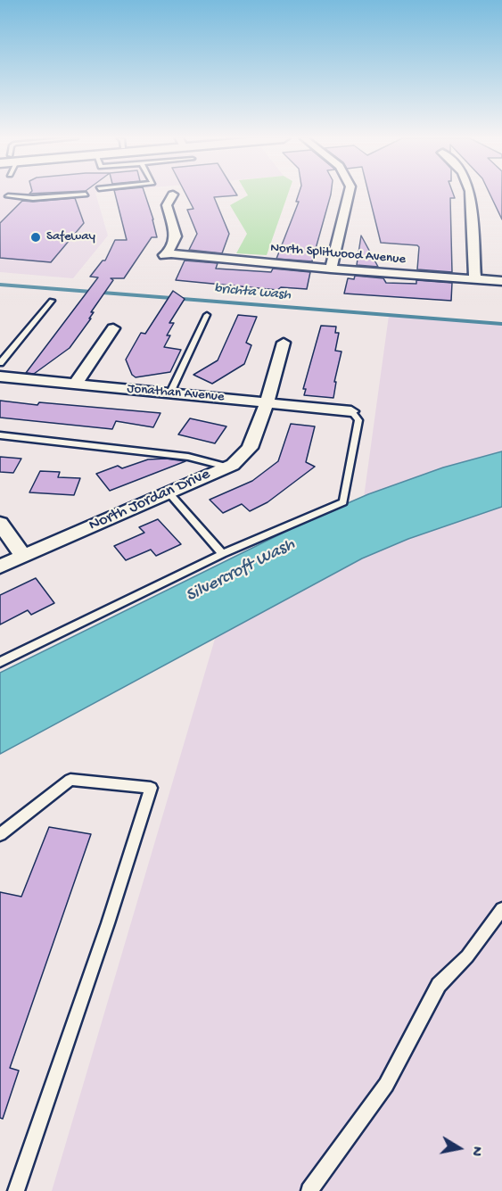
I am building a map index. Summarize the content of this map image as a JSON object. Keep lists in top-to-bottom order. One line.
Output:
{"streets":{"street":["North Splitwood Avenue","Jonathan Avenue","North Jordan Drive"]},"crossings":[["Jonathan Avenue","North Jordan Drive"]],"water":["brichta wash","Silvercroft Wash"],"places":["Safeway"],"north":"right"}
